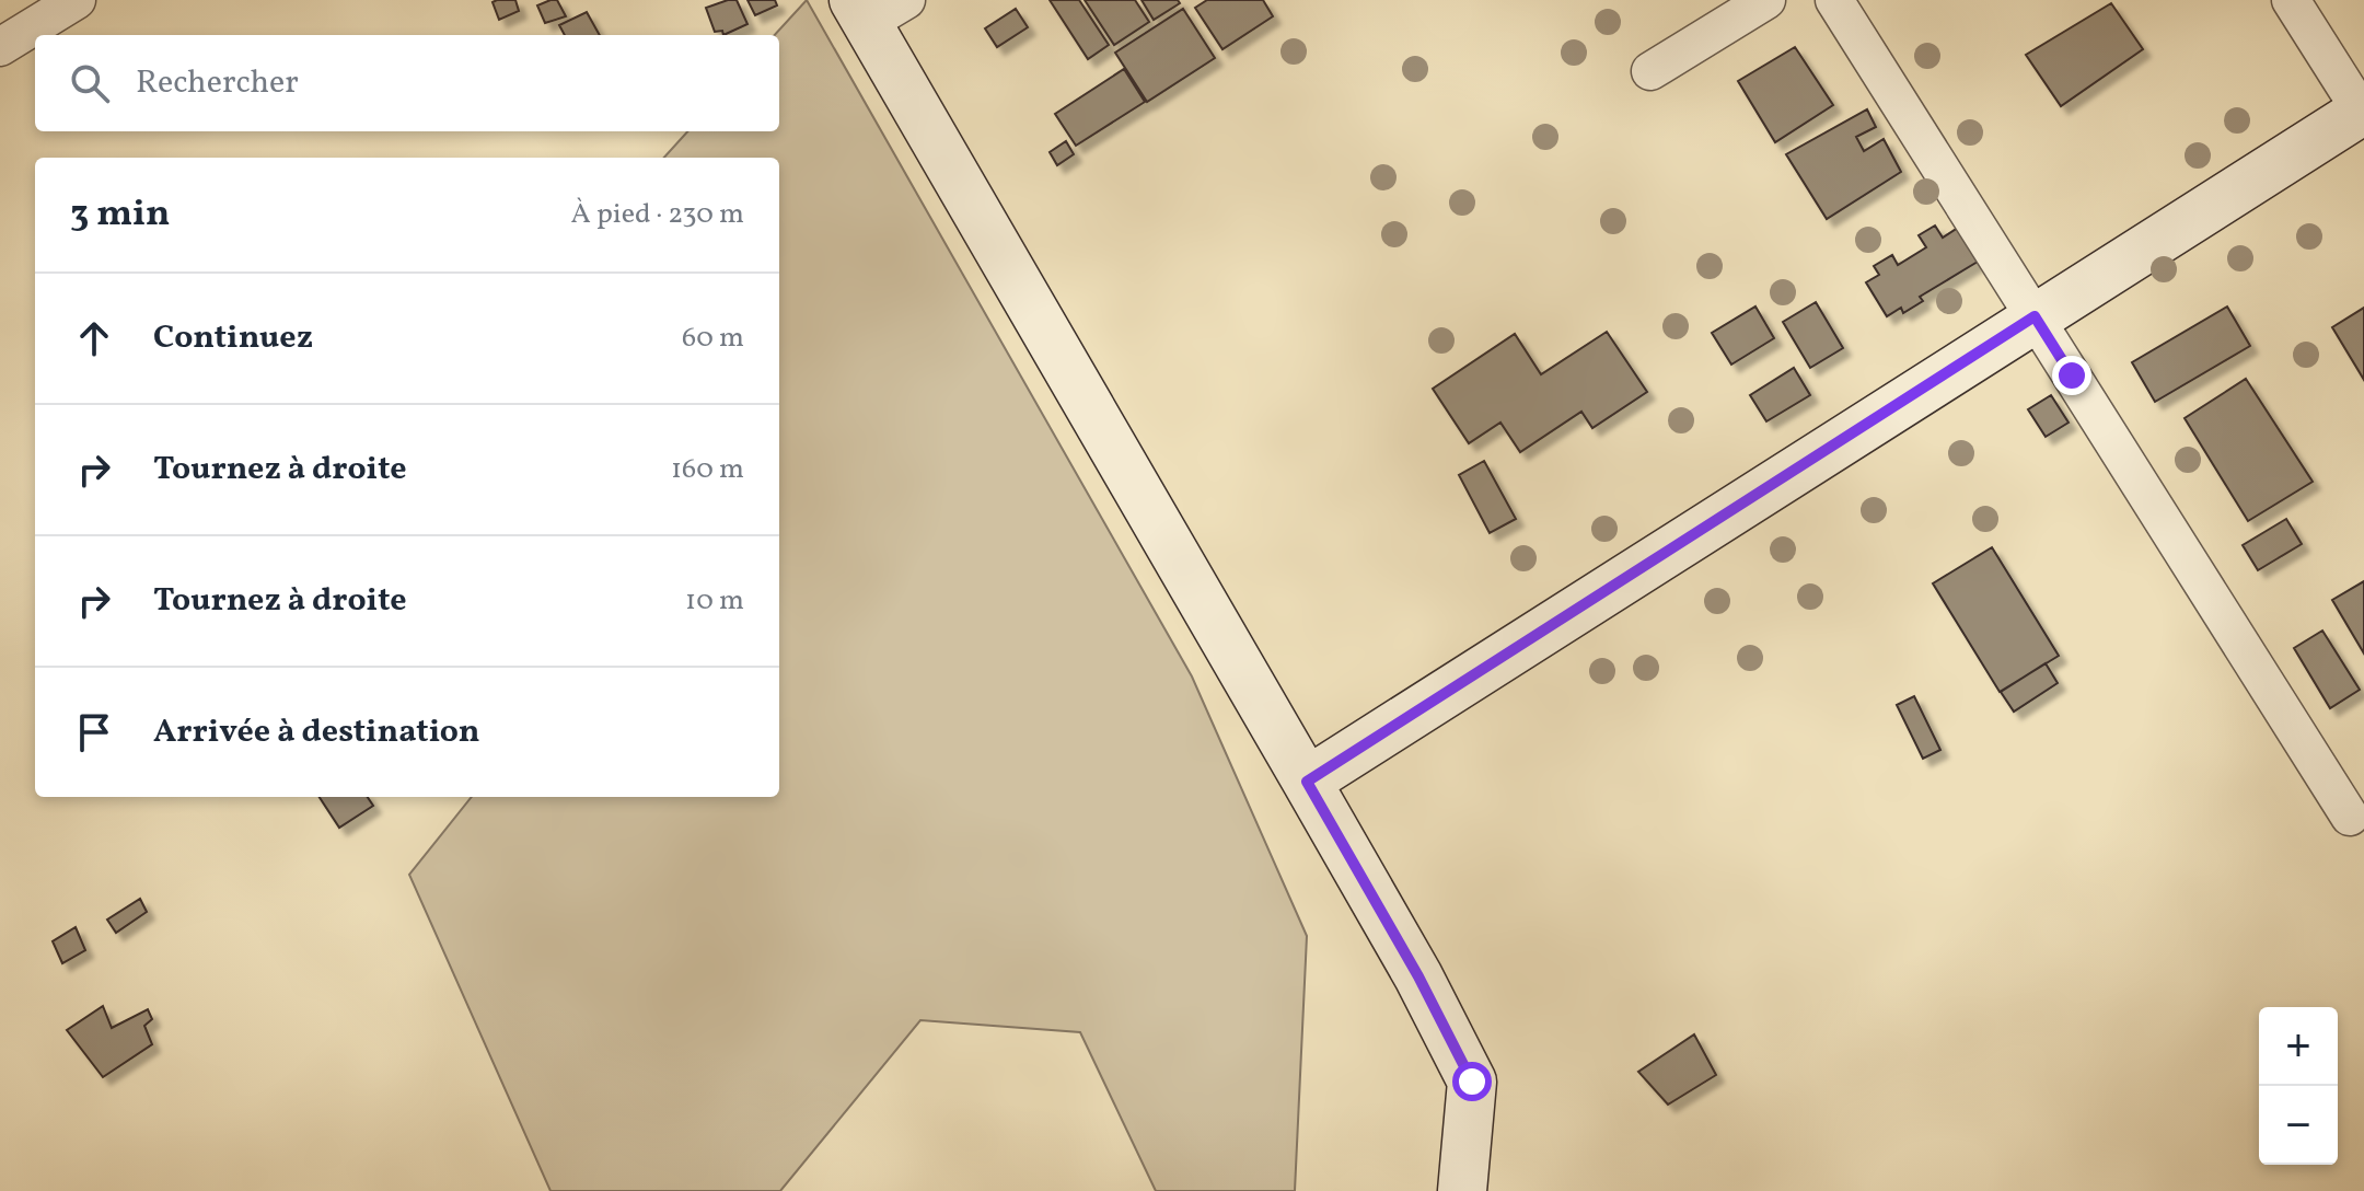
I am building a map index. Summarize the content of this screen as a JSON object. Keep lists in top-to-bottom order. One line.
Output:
{"page":{"search":"Rechercher","heading":["3 min","À pied · 230 m"],"list":[["Continuez","60 m"],["Tournez à droite","160 m"],["Tournez à droite","10 m"],"Arrivée à destination"],"map_buttons":["+","−"]}}
